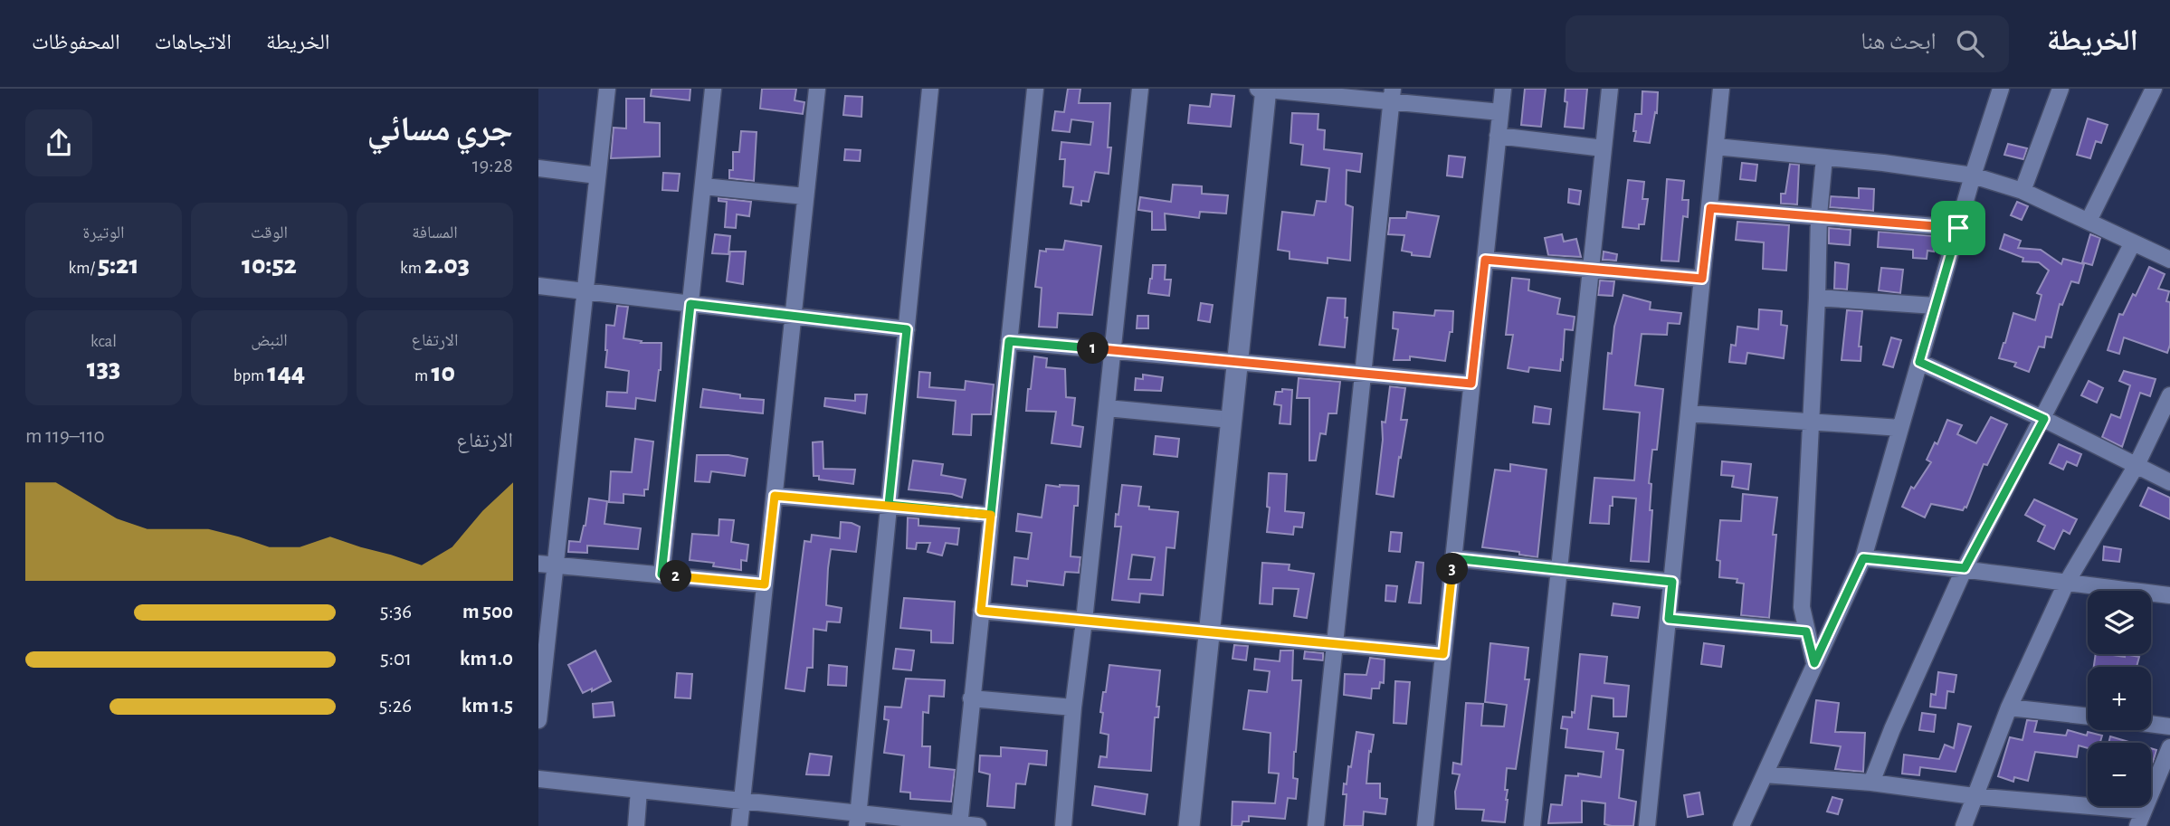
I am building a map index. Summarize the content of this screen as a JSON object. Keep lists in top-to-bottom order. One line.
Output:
{"page":{"header":"الخريطة","search":"ابحث هنا","nav":["الخريطة","الاتجاهات","المحفوظات"],"heading":["جري مسائي","19:28"],"stats":[["المسافة","2.03 km"],["الوقت","10:52"],["الوتيرة","5:21 /km"],["الارتفاع","10 m"],["النبض","144 bpm"],["kcal","133"]],"pins":["1","3","2"],"chart":["الارتفاع","110–119 m"],"list":[{"name":"500 m","note":"5:36"},{"name":"1.0 km","note":"5:01"},{"name":"1.5 km","note":"5:26"}],"map_buttons":["+","−"]}}
